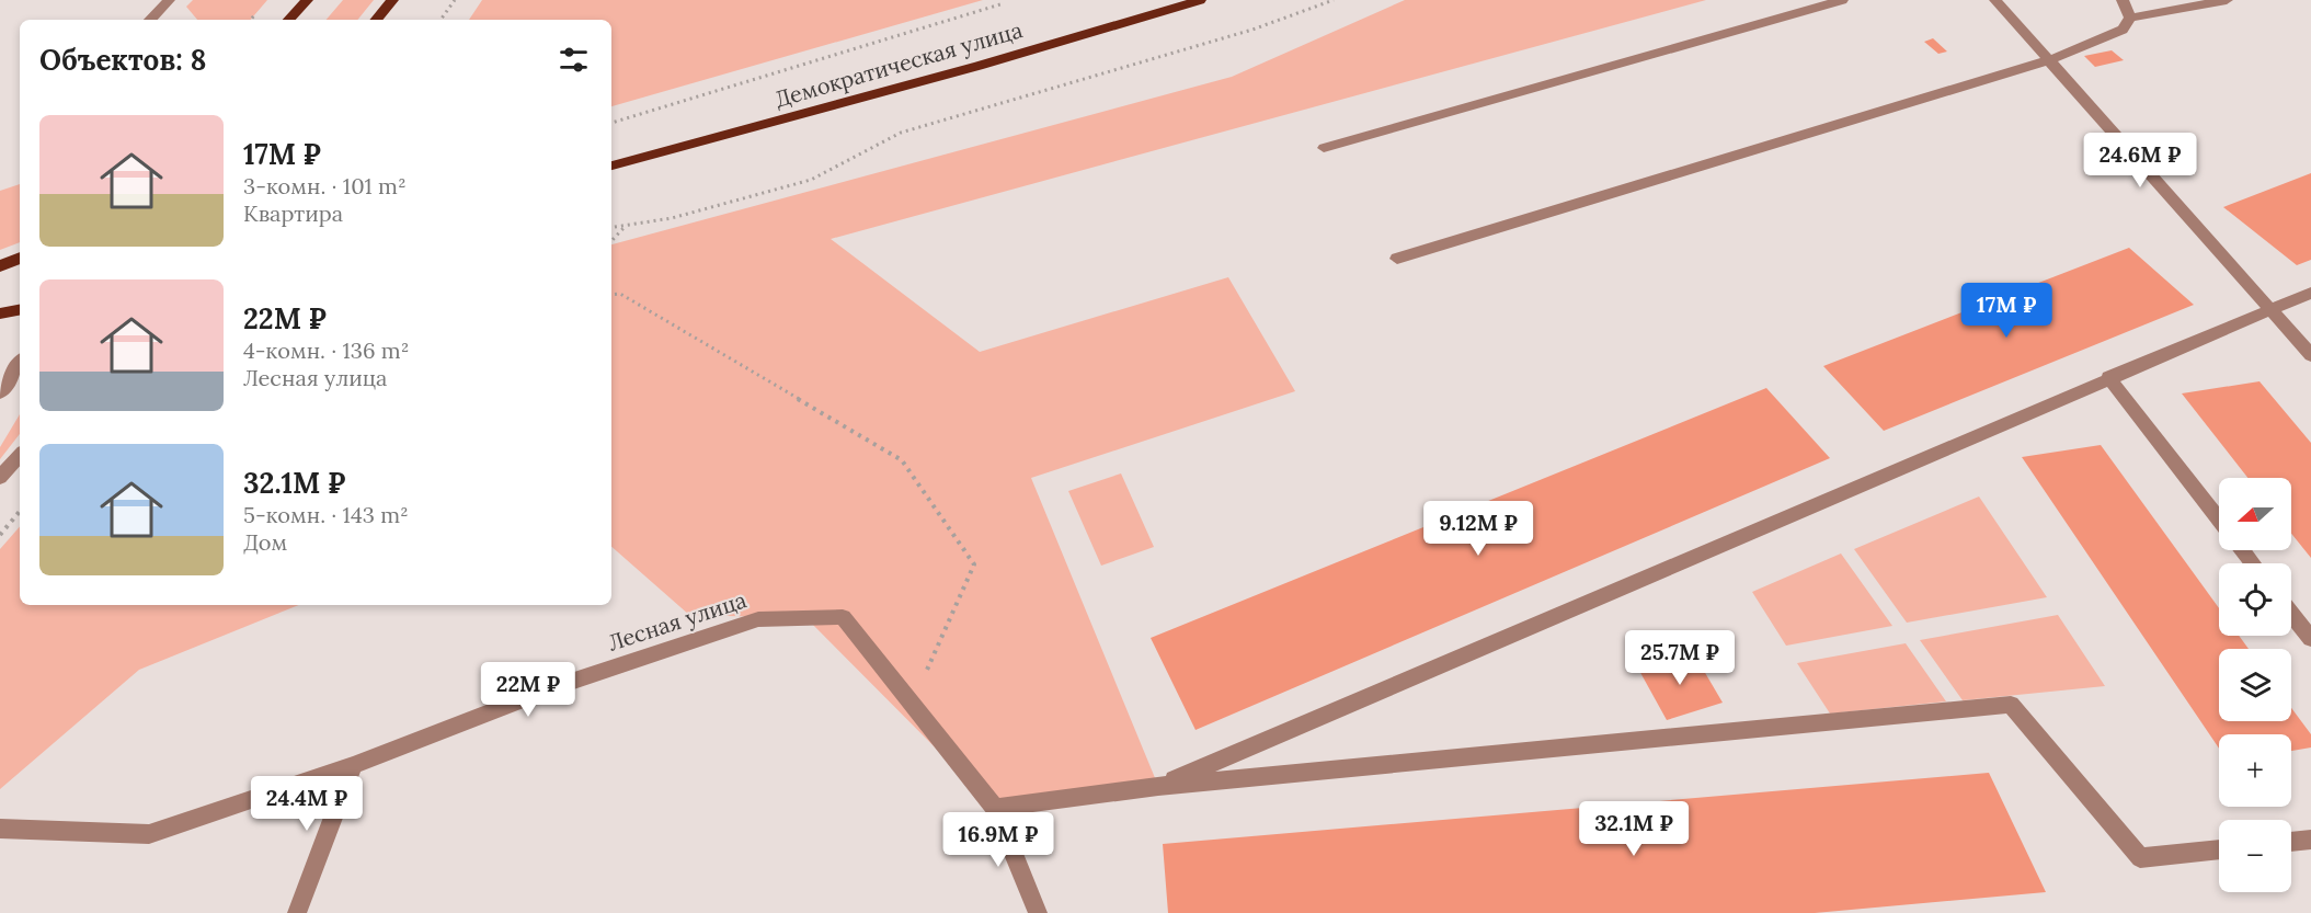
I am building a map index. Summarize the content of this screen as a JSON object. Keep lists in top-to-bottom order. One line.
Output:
{"streets":{"main road":["Демократическая улица"],"street":["Лесная улица"]},"north":"left","page":{"heading":"Объектов: 8","list":[{"name":"17M ₽","note":"3-комн. · 101 m² · Квартира"},{"name":"22M ₽","note":"4-комн. · 136 m² · Лесная улица"},{"name":"32.1M ₽","note":"5-комн. · 143 m² · Дом"}],"price":["24.6M ₽","17M ₽","9.12M ₽","25.7M ₽","22M ₽","24.4M ₽","32.1M ₽","16.9M ₽"],"map_buttons":["+","−"]}}
